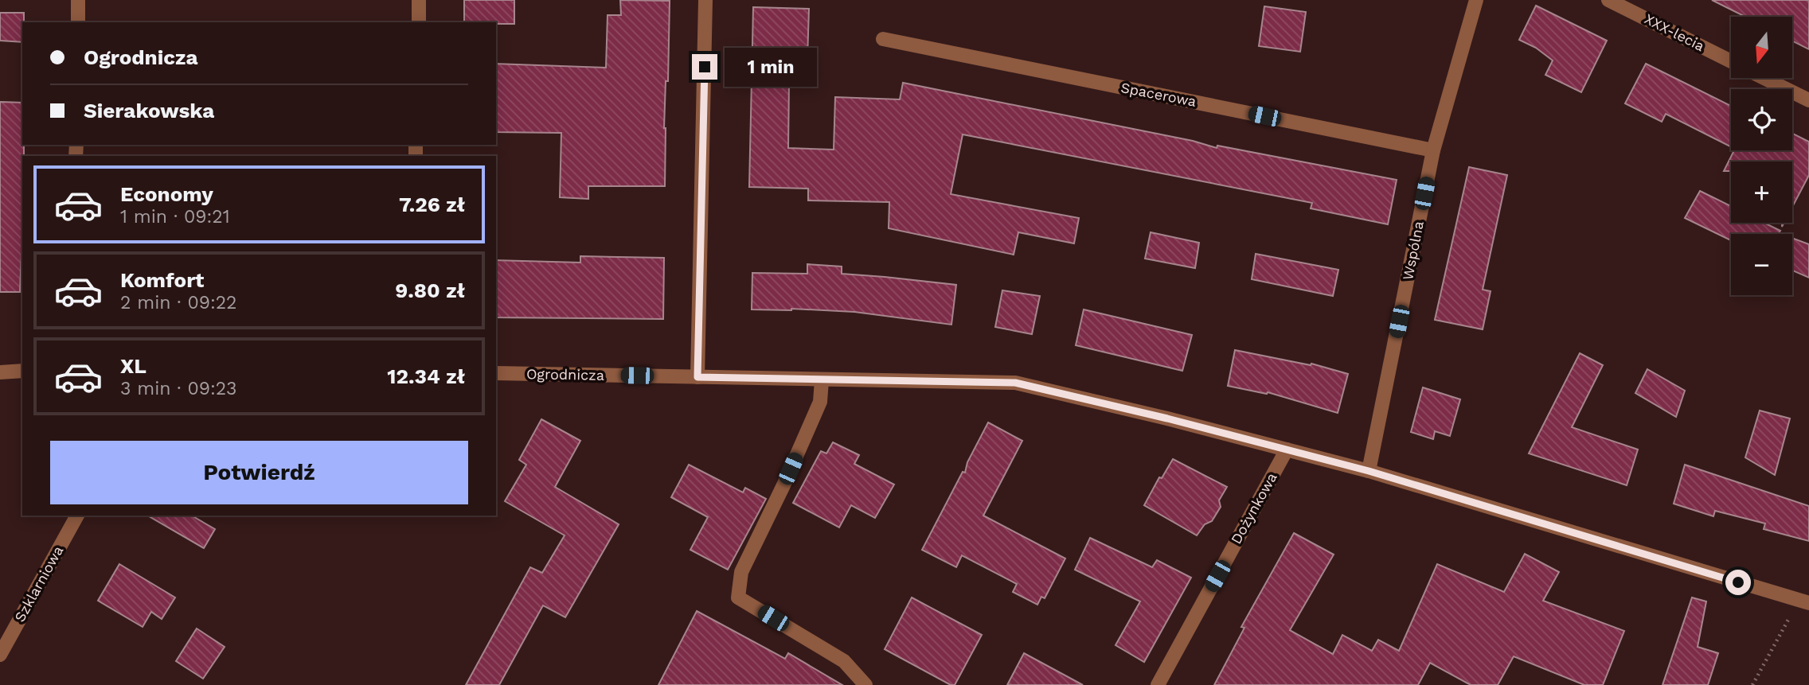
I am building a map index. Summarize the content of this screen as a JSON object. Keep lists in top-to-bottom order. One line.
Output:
{"streets":{"street":["XXX-lecia","Spacerowa","Wspólna","Ogrodnicza","Dożynkowa","Szklarniowa"]},"crossings":[["Spacerowa","Wspólna"],["Wspólna","Ogrodnicza"],["Ogrodnicza","Dożynkowa"]],"north":"bottom","page":{"map_buttons":["+","−"],"banner":["Ogrodnicza","Sierakowska"],"bubble":"1 min","list":[{"name":"Economy","note":"1 min · 09:21","value":"7.26 zł"},{"name":"Komfort","note":"2 min · 09:22","value":"9.80 zł"},{"name":"XL","note":"3 min · 09:23","value":"12.34 zł"}],"buttons":"Potwierdź"}}
